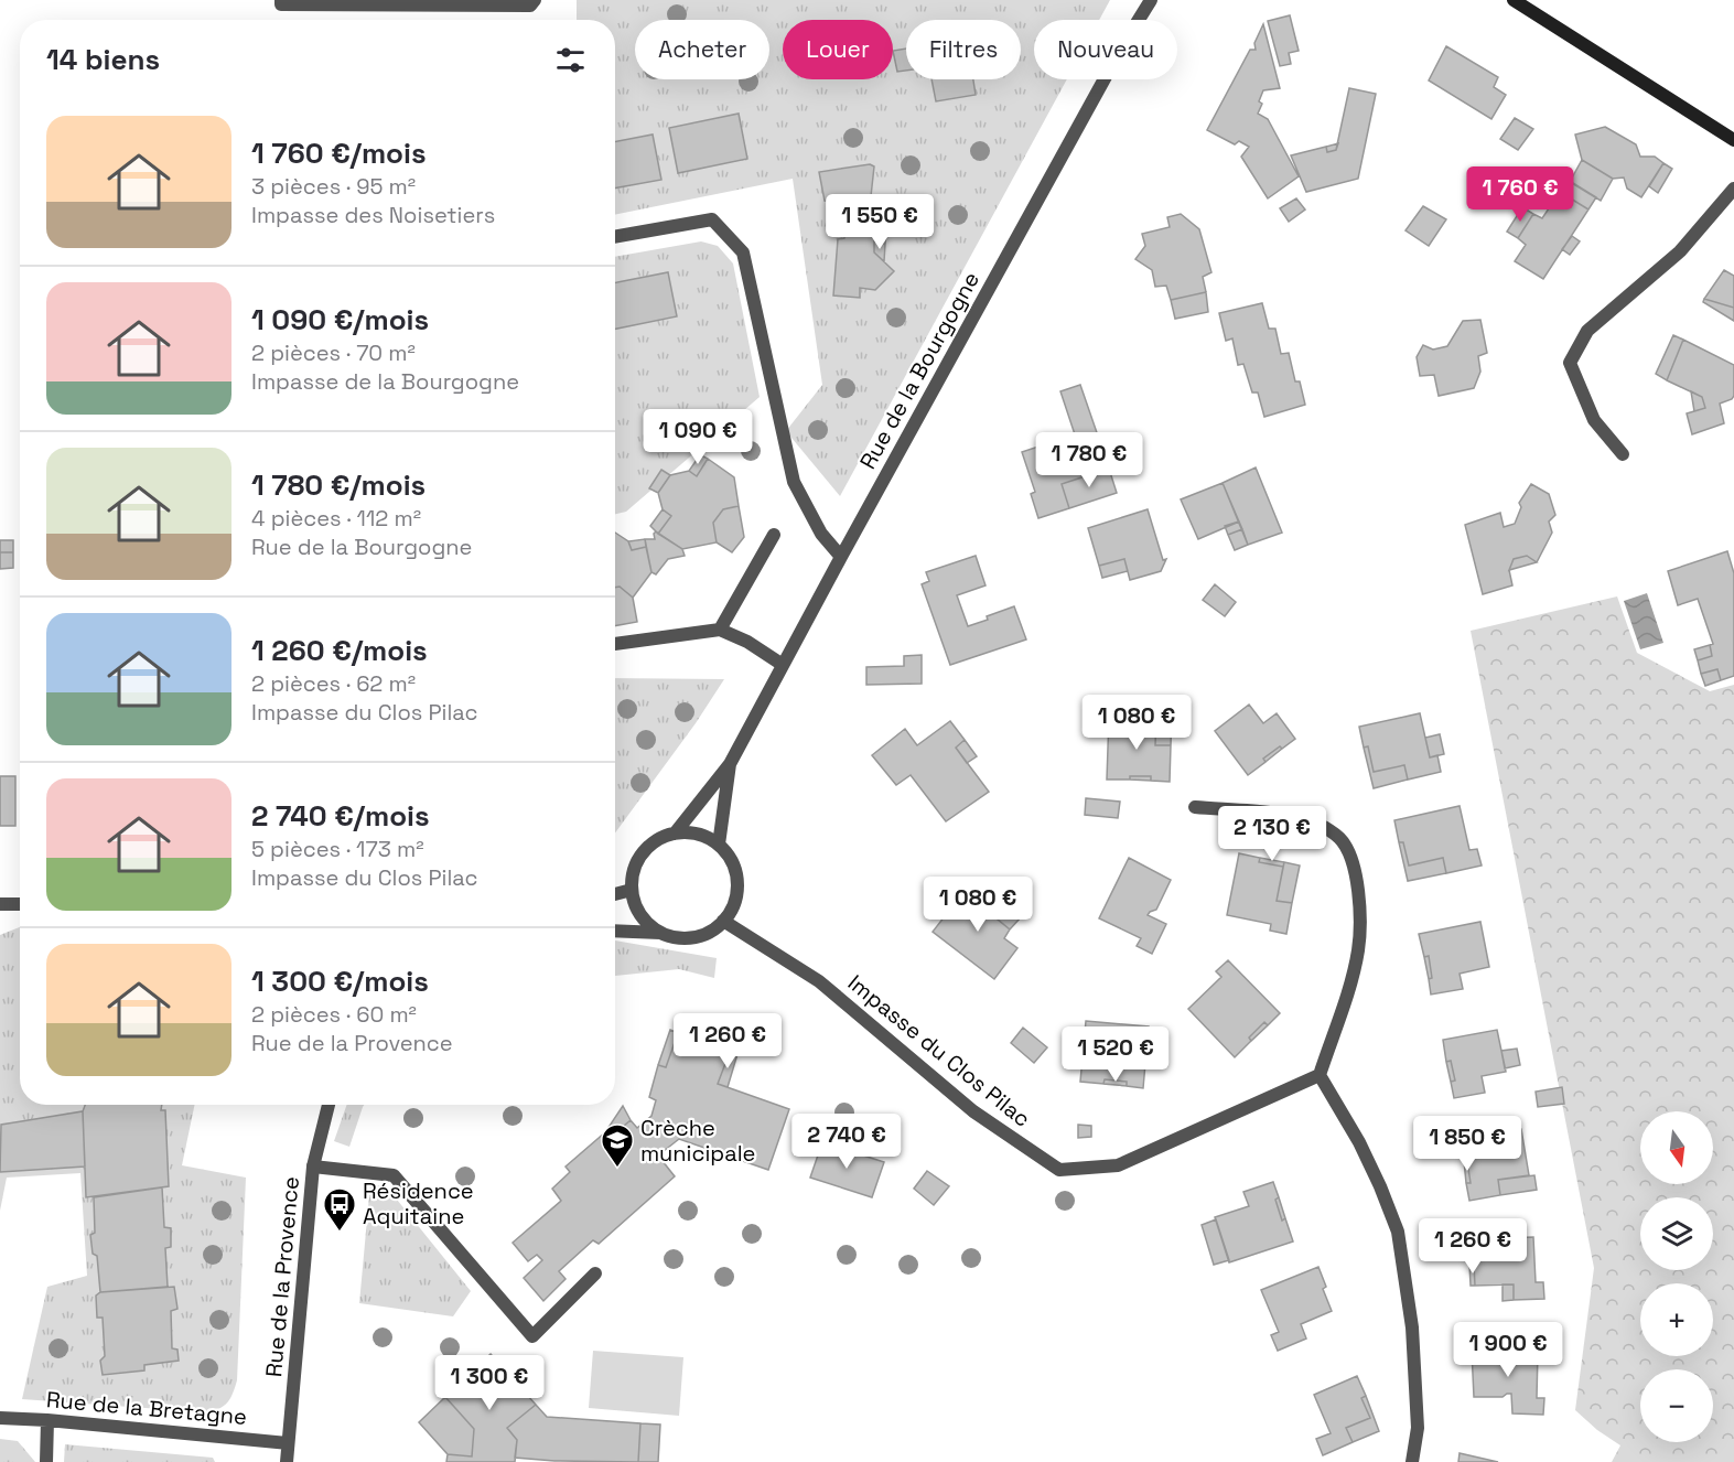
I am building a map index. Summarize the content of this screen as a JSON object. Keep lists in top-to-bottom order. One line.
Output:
{"streets":{"street":["Rue de la Bourgogne","Impasse du Clos Pilac","Rue de la Provence","Rue de la Bretagne"]},"crossings":[["Rue de la Bourgogne","Impasse du Clos Pilac"],["Rue de la Provence","Rue de la Bretagne"]],"places":{"school or university":["Crèche municipale"],"bus stop":["Résidence Aquitaine"]},"north":"bottom","page":{"chip":["Acheter","Louer","Filtres","Nouveau"],"heading":"14 biens","list":[{"name":"1 760 €/mois","note":"3 pièces · 95 m² · Impasse des Noisetiers"},{"name":"1 090 €/mois","note":"2 pièces · 70 m² · Impasse de la Bourgogne"},{"name":"1 780 €/mois","note":"4 pièces · 112 m² · Rue de la Bourgogne"},{"name":"1 260 €/mois","note":"2 pièces · 62 m² · Impasse du Clos Pilac"},{"name":"2 740 €/mois","note":"5 pièces · 173 m² · Impasse du Clos Pilac"},{"name":"1 300 €/mois","note":"2 pièces · 60 m² · Rue de la Provence"}],"price":["1 760 €","1 550 €","1 090 €","1 780 €","1 080 €","2 130 €","1 080 €","1 260 €","1 520 €","2 740 €","1 850 €","1 260 €","1 900 €","1 300 €"],"map_buttons":["+","−"]}}
